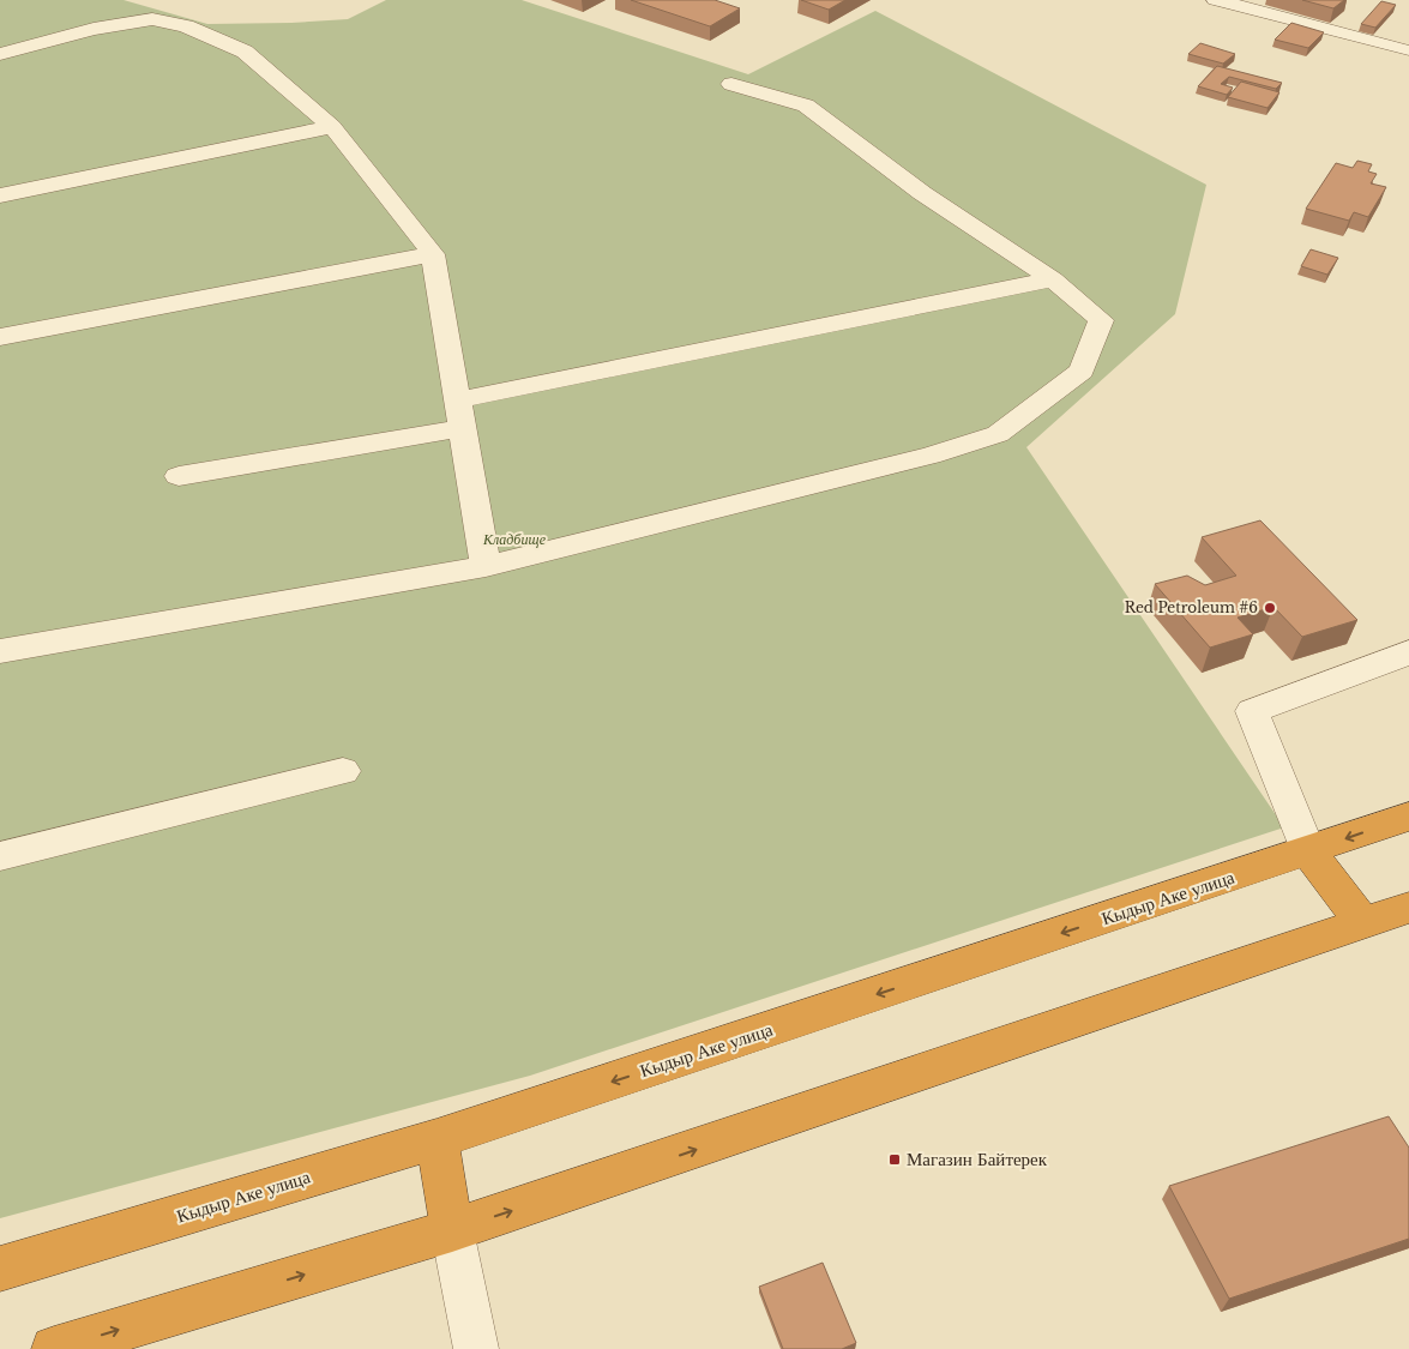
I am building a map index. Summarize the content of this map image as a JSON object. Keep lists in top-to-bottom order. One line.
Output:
{"streets":{"highway":["Кыдыр Аке улица"]},"parks":["Кладбище"],"places":{"other":["Red Petroleum #6"],"transit":["Магазин Байтерек"]}}
